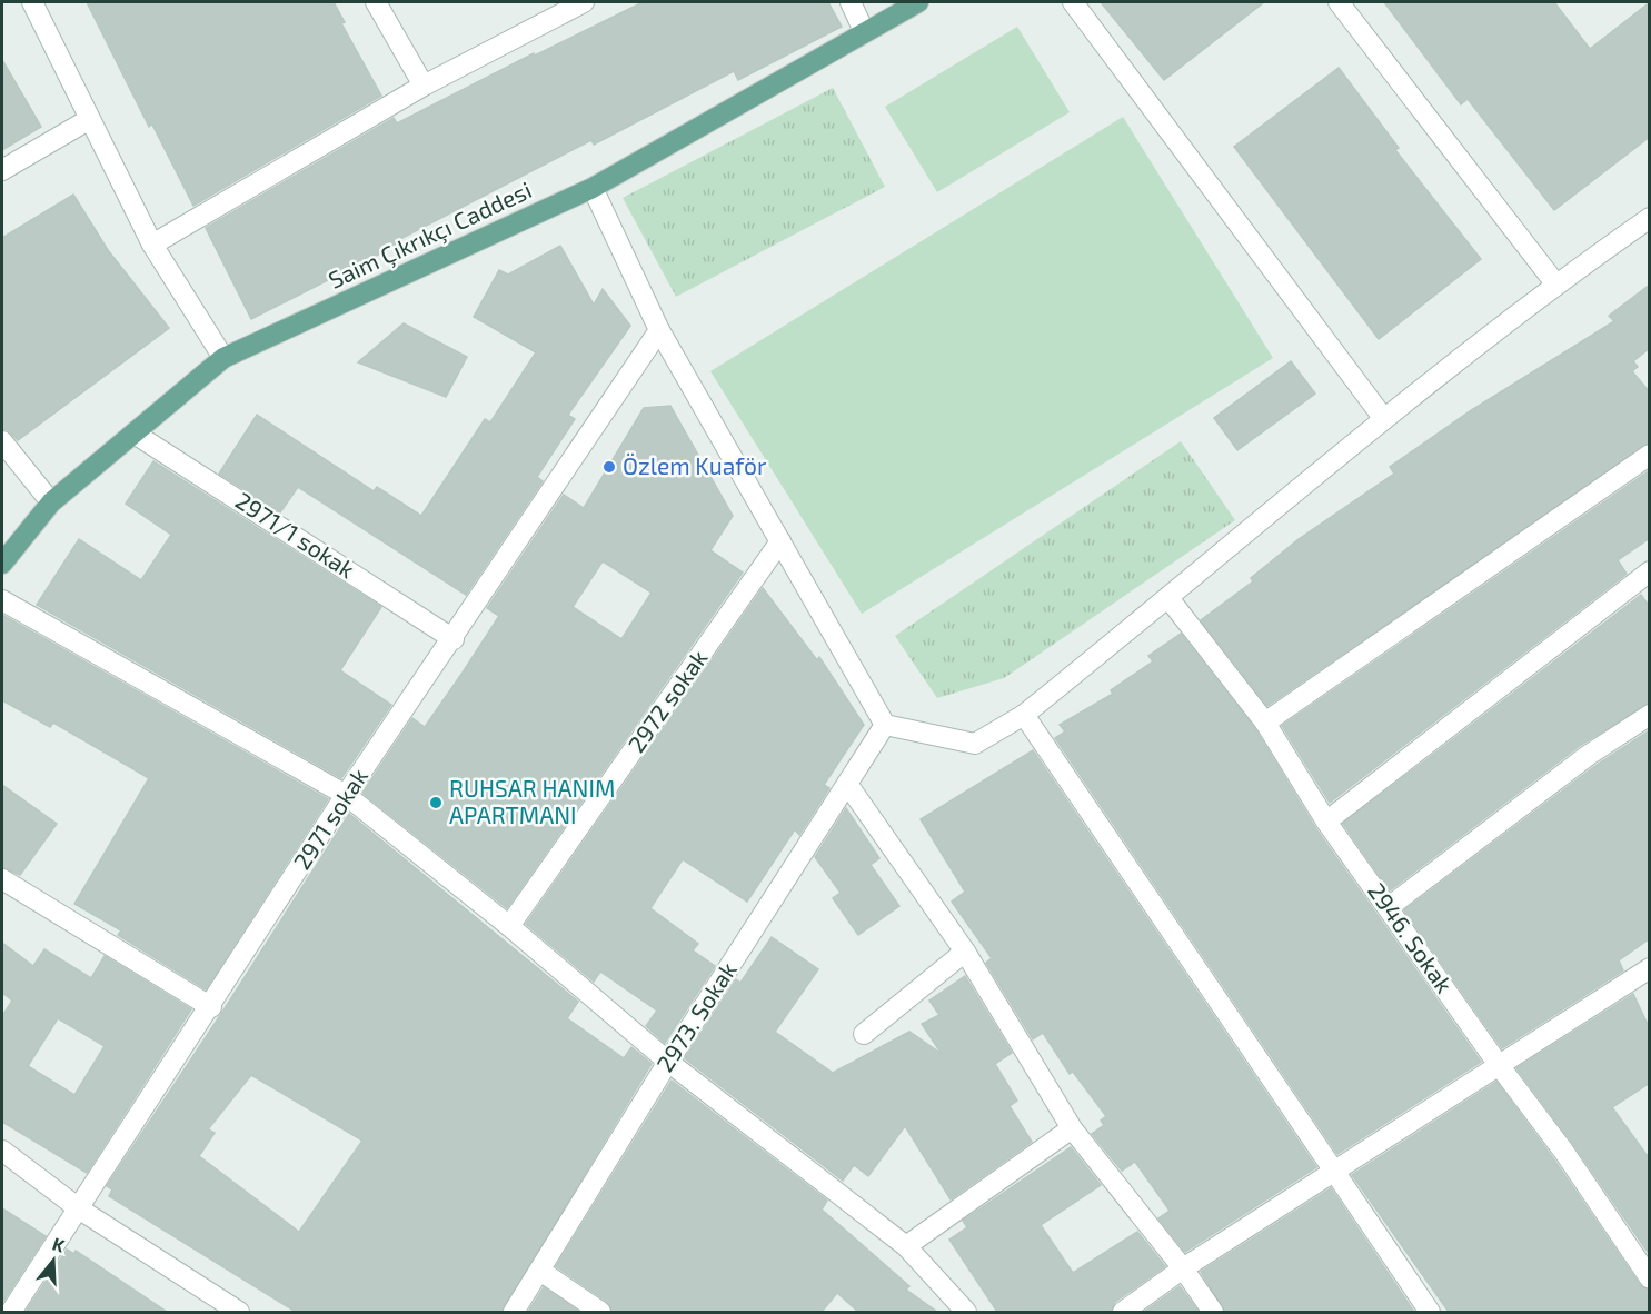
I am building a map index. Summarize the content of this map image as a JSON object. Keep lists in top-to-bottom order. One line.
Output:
{"streets":{"main road":["Saim Çıkrıkçı Caddesi"],"street":["2971/1 sokak","2972 sokak","2971 sokak","2946. Sokak","2973. Sokak"]},"crossings":[["Saim Çıkrıkçı Caddesi","2971/1 sokak"],["2971/1 sokak","2971 sokak"]],"places":["Özlem Kuaför","RUHSAR HANIM APARTMANI"],"north":"top"}
